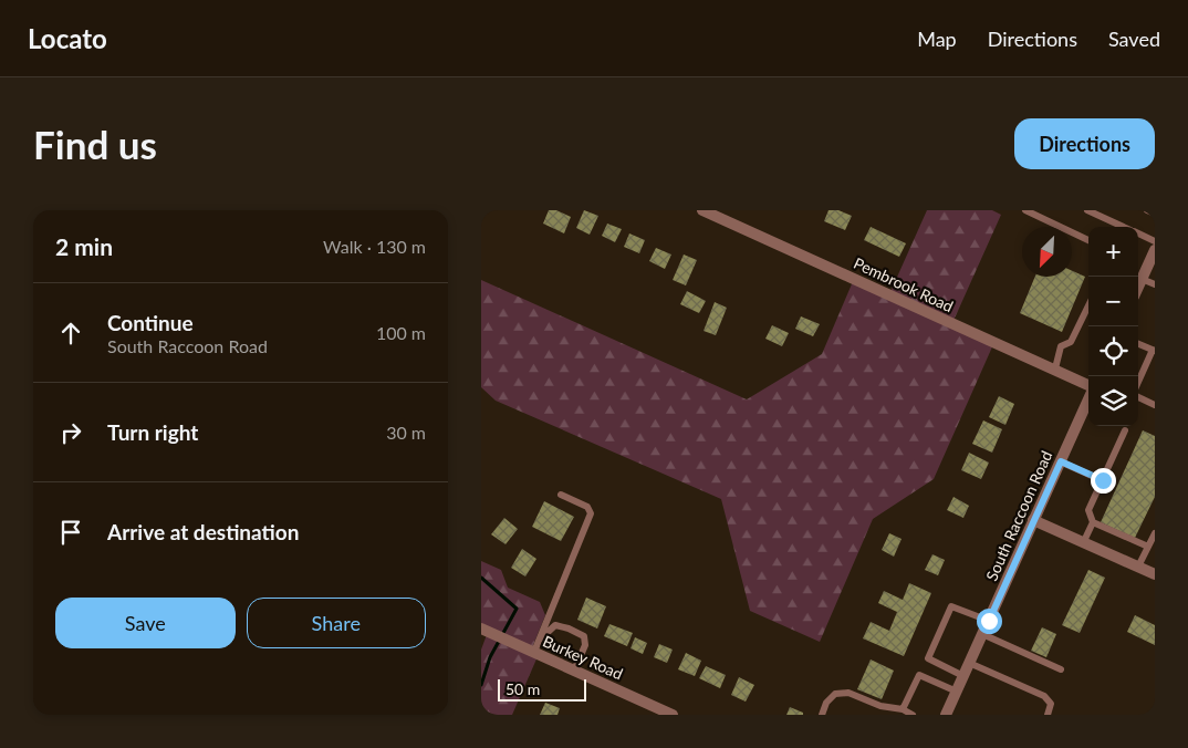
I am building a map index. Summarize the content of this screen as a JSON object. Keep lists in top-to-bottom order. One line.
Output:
{"streets":{"street":["Pembrook Road","South Raccoon Road","Burkey Road"]},"scale_bar":"50 m","north":"bottom left","page":{"header":"Locato","nav":["Map","Directions","Saved"],"buttons":["Directions",["Save","Share"]],"title":"Find us","heading":["2 min","Walk · 130 m"],"map_buttons":["+","−"],"list":[["Continue","South Raccoon Road","100 m"],["Turn right","30 m"],"Arrive at destination"],"scale":"50 m"}}
